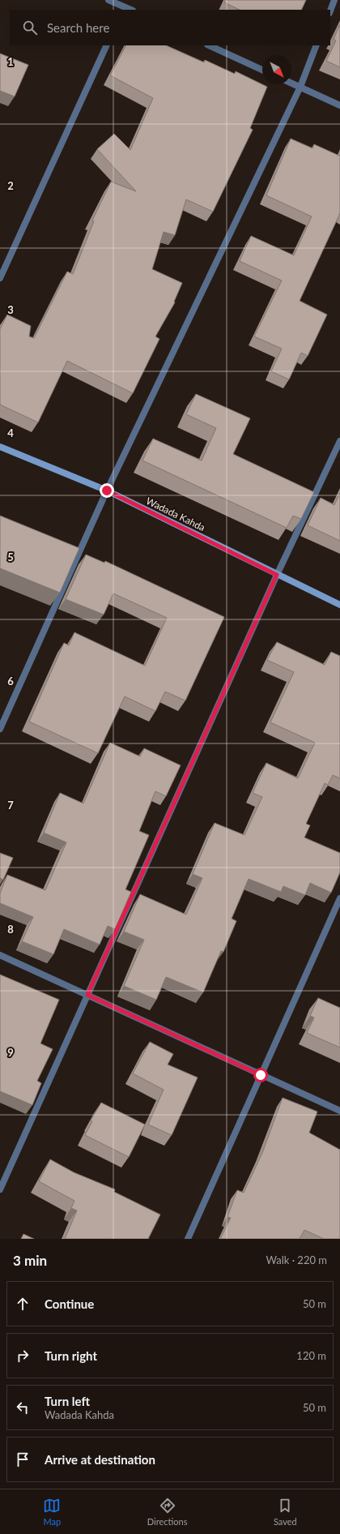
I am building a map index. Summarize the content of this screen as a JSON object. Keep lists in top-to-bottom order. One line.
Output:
{"streets":{"main road":["Wadada Kahda"]},"north":"bottom right","page":{"search":"Search here","heading":["3 min","Walk · 220 m"],"list":[["Continue","50 m"],["Turn right","120 m"],["Turn left","Wadada Kahda","50 m"],"Arrive at destination"],"nav":["Map","Directions","Saved"]},"grid":{"rows":["1","2","3","4","5","6","7","8","9"]}}
